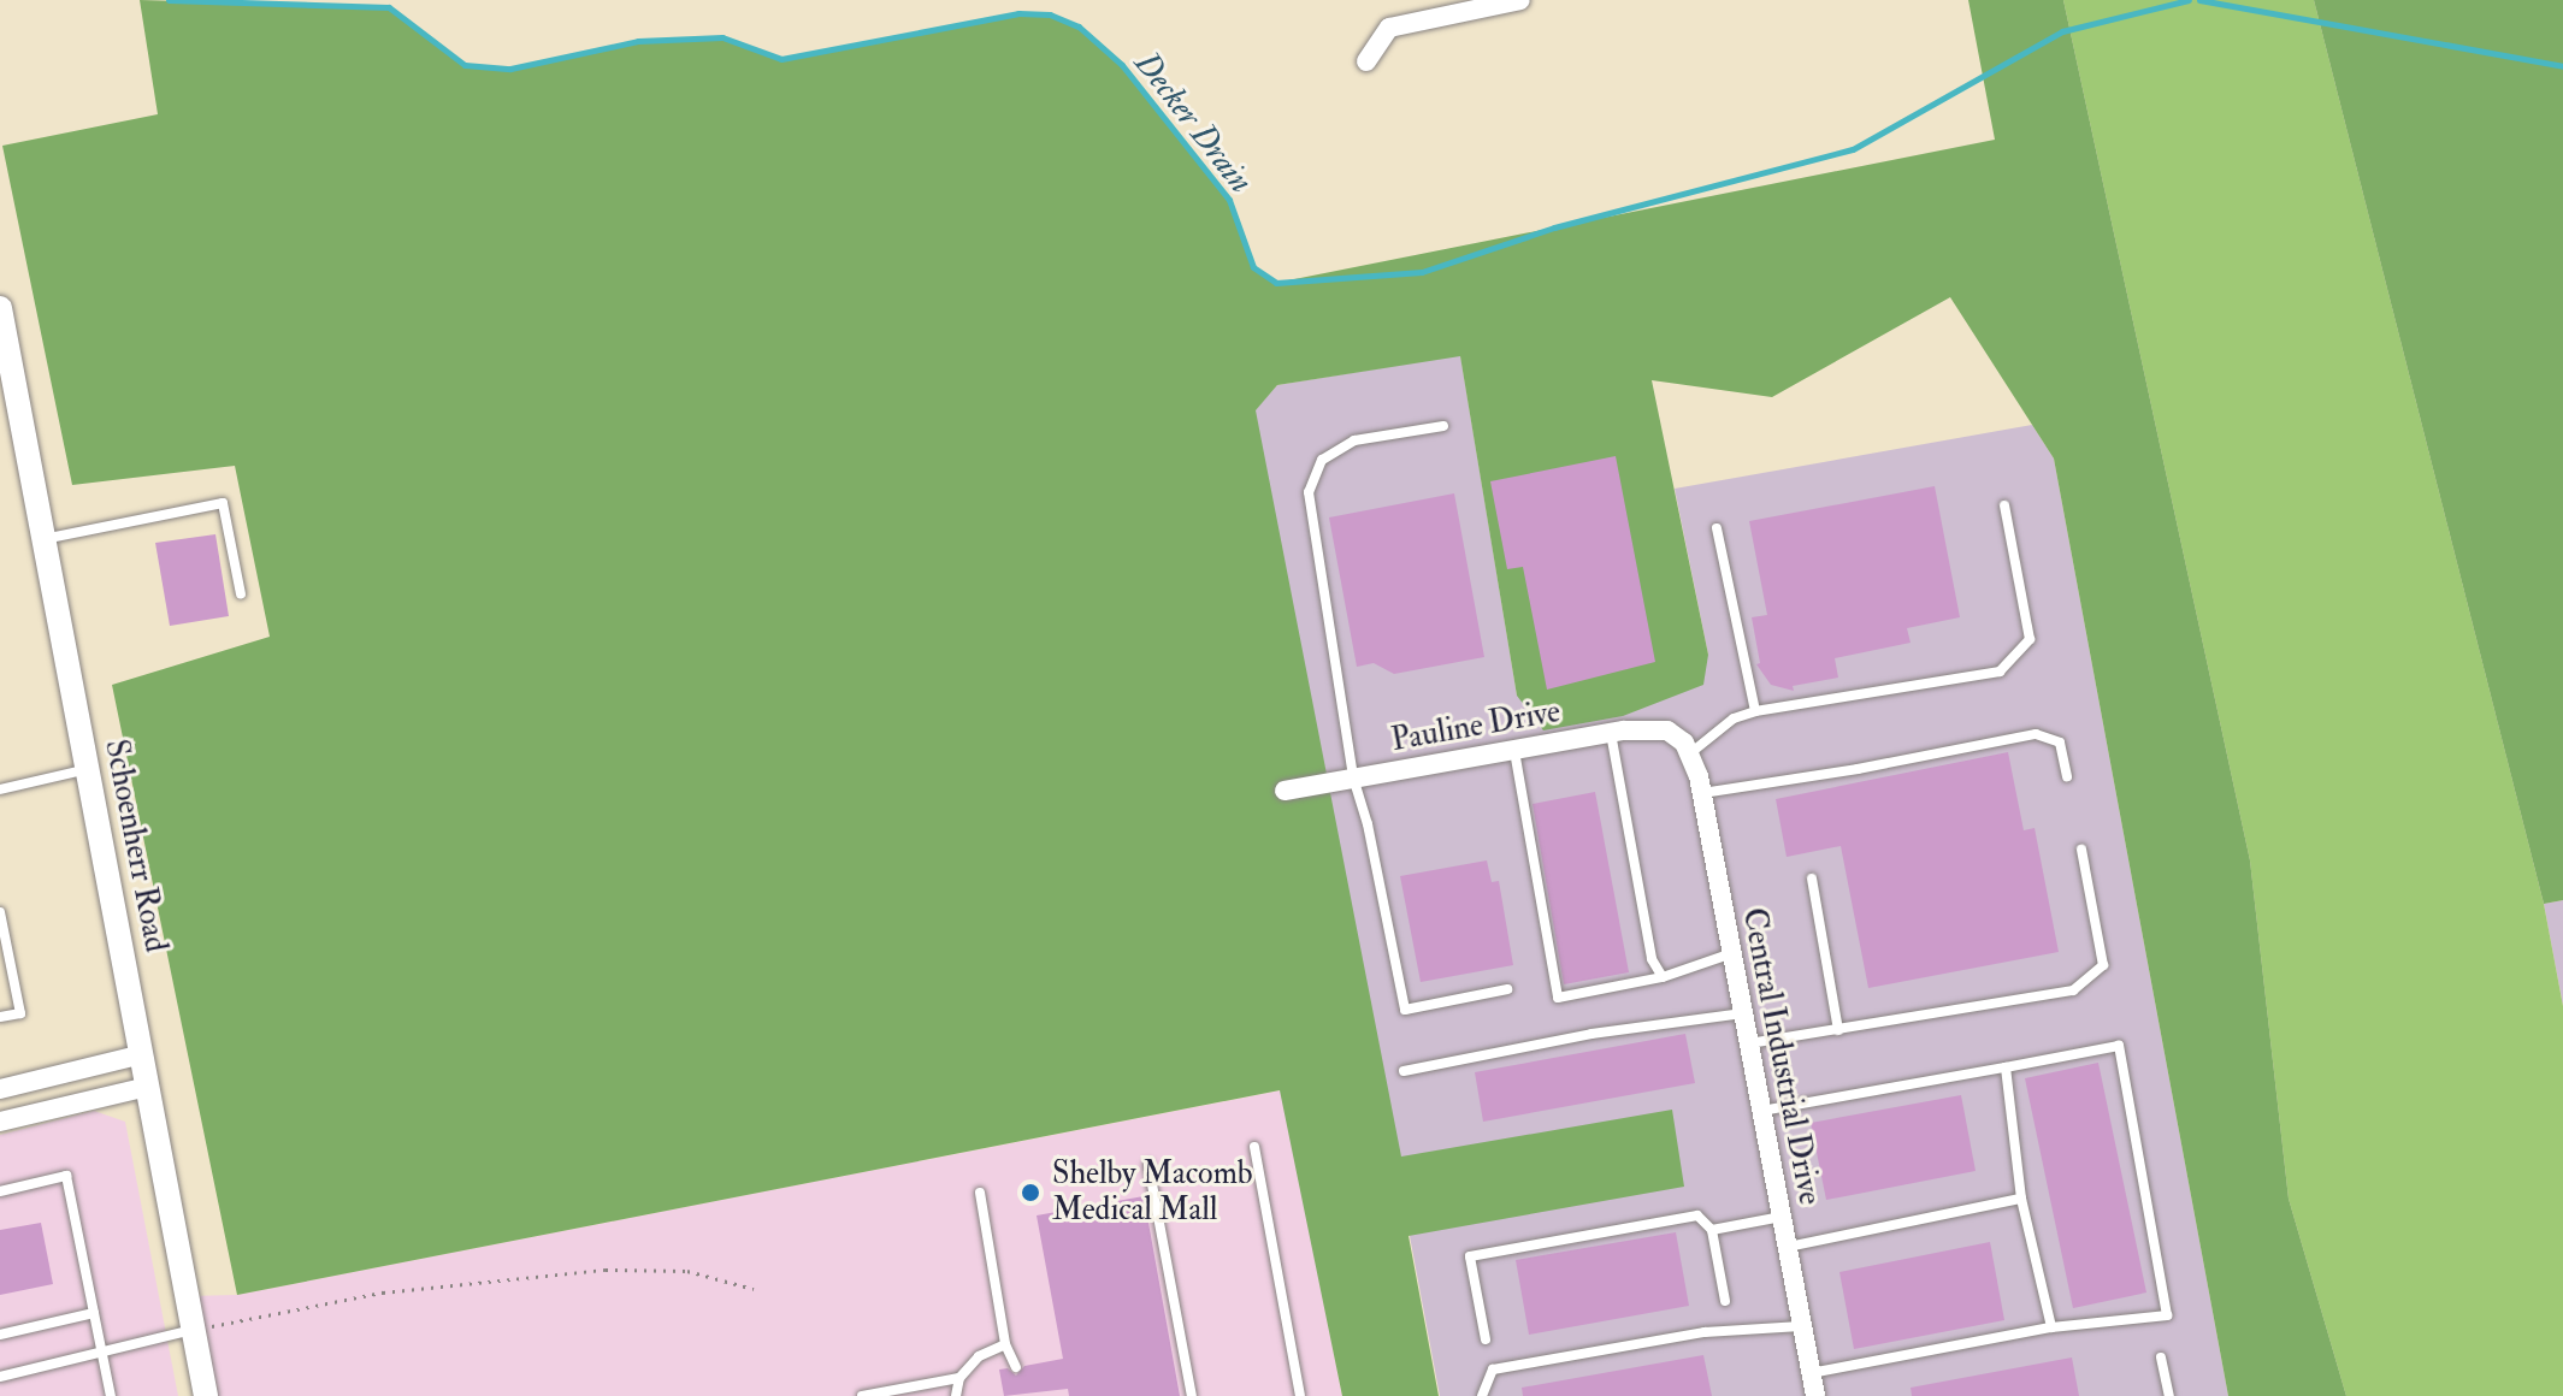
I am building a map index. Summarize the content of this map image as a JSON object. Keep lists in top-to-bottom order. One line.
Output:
{"streets":{"street":["Pauline Drive","Schoenherr Road","Central Industrial Drive"]},"crossings":[["Pauline Drive","Central Industrial Drive"]],"water":["Decker Drain"],"places":["Shelby Macomb Medical Mall"]}
